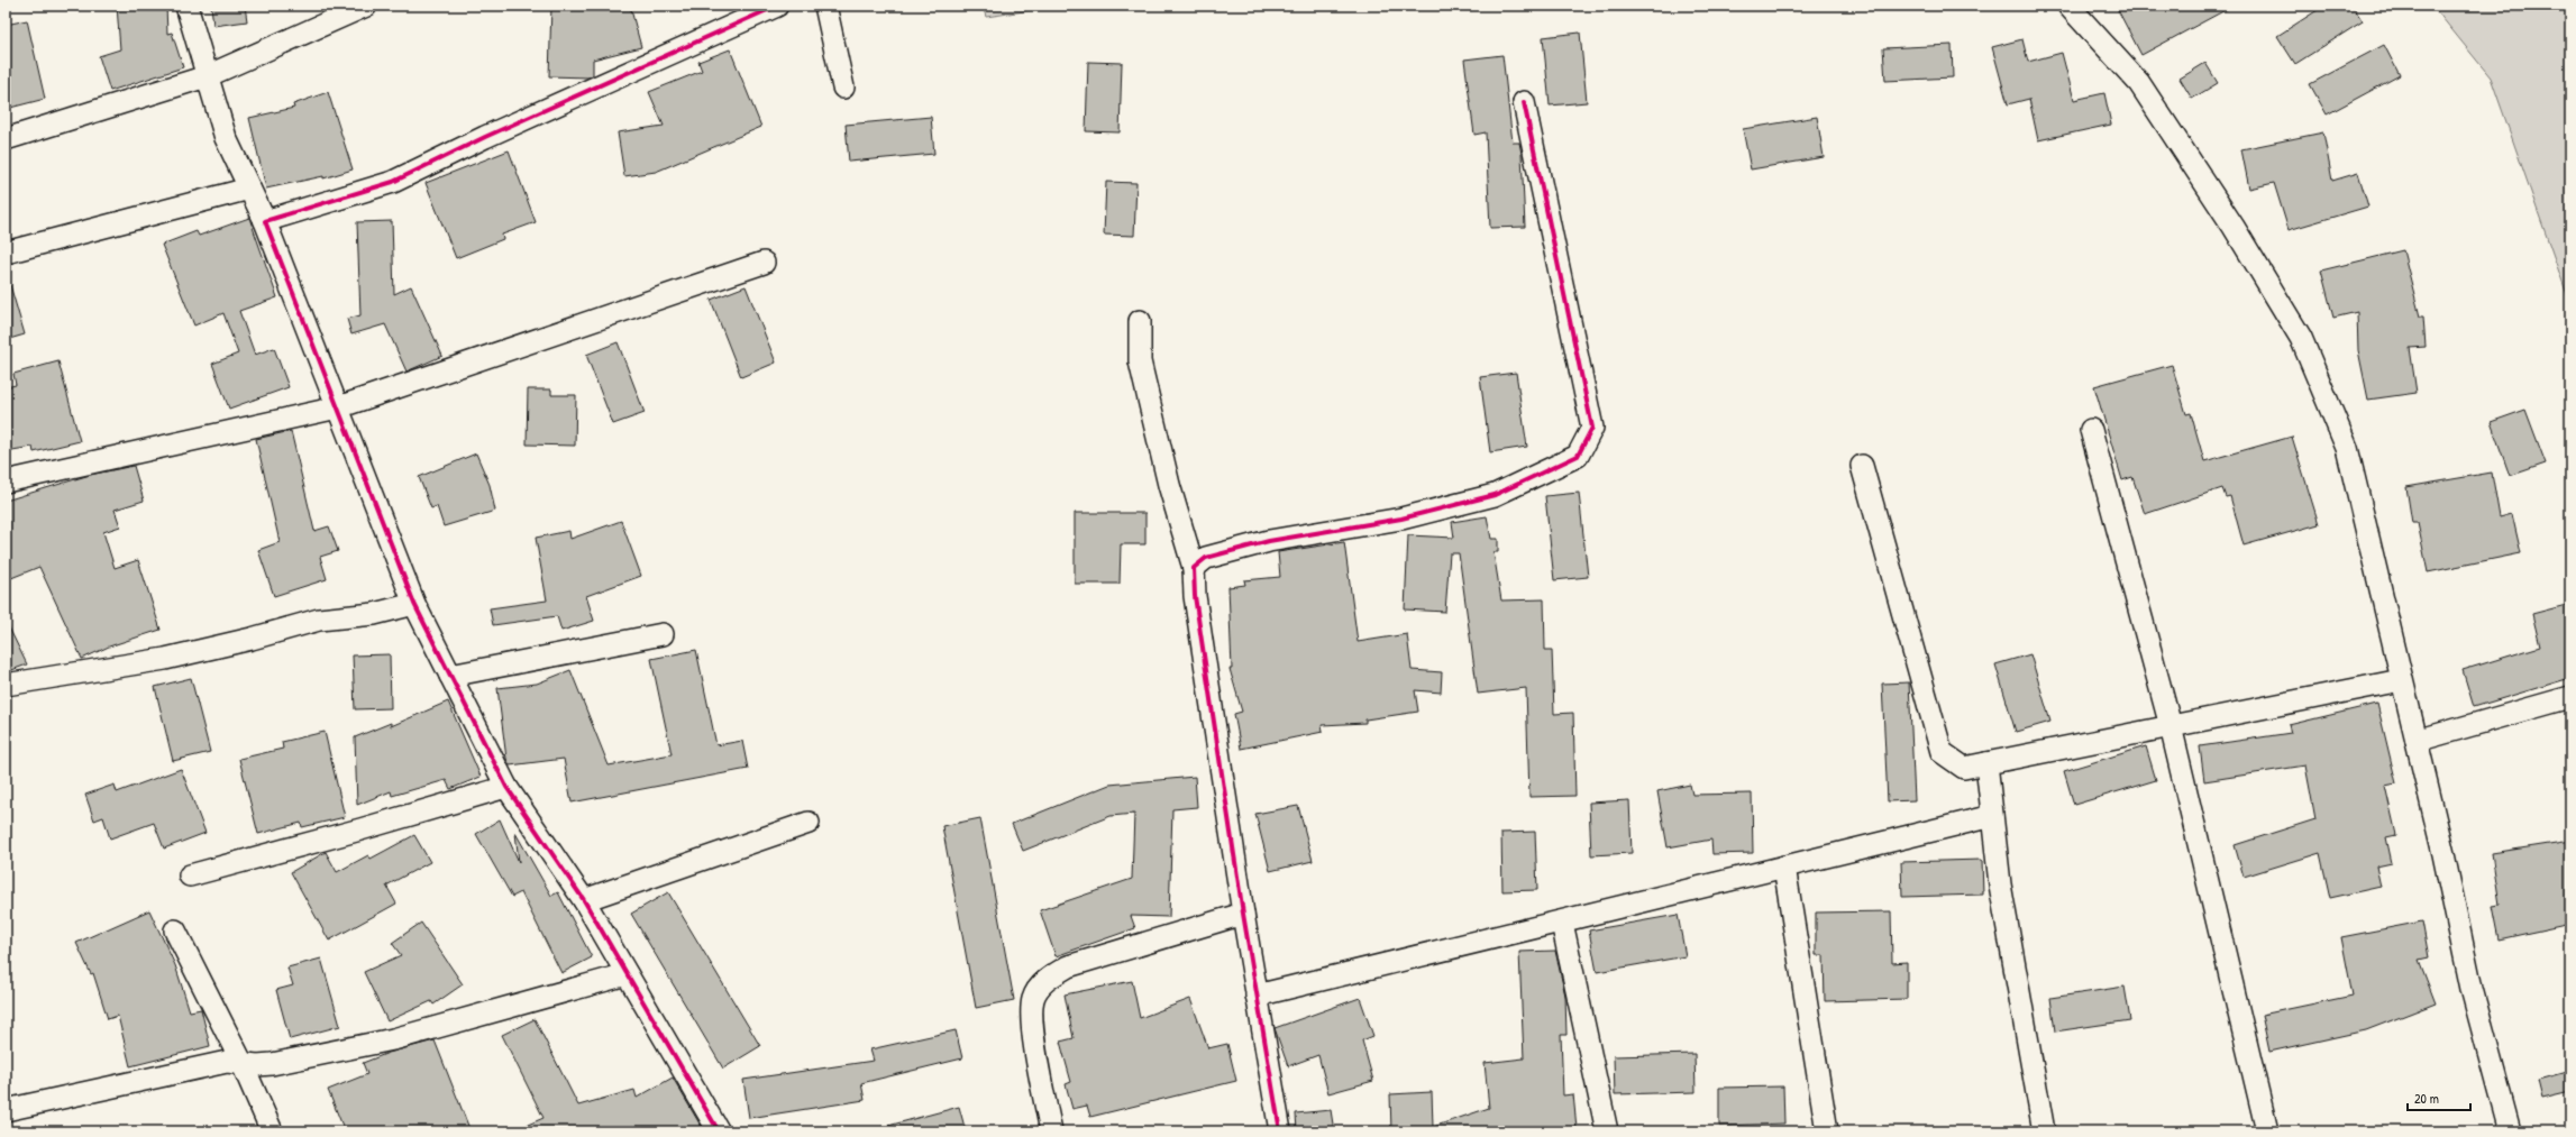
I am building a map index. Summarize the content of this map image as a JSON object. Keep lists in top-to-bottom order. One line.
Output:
{"scale_bar":"20 m"}
